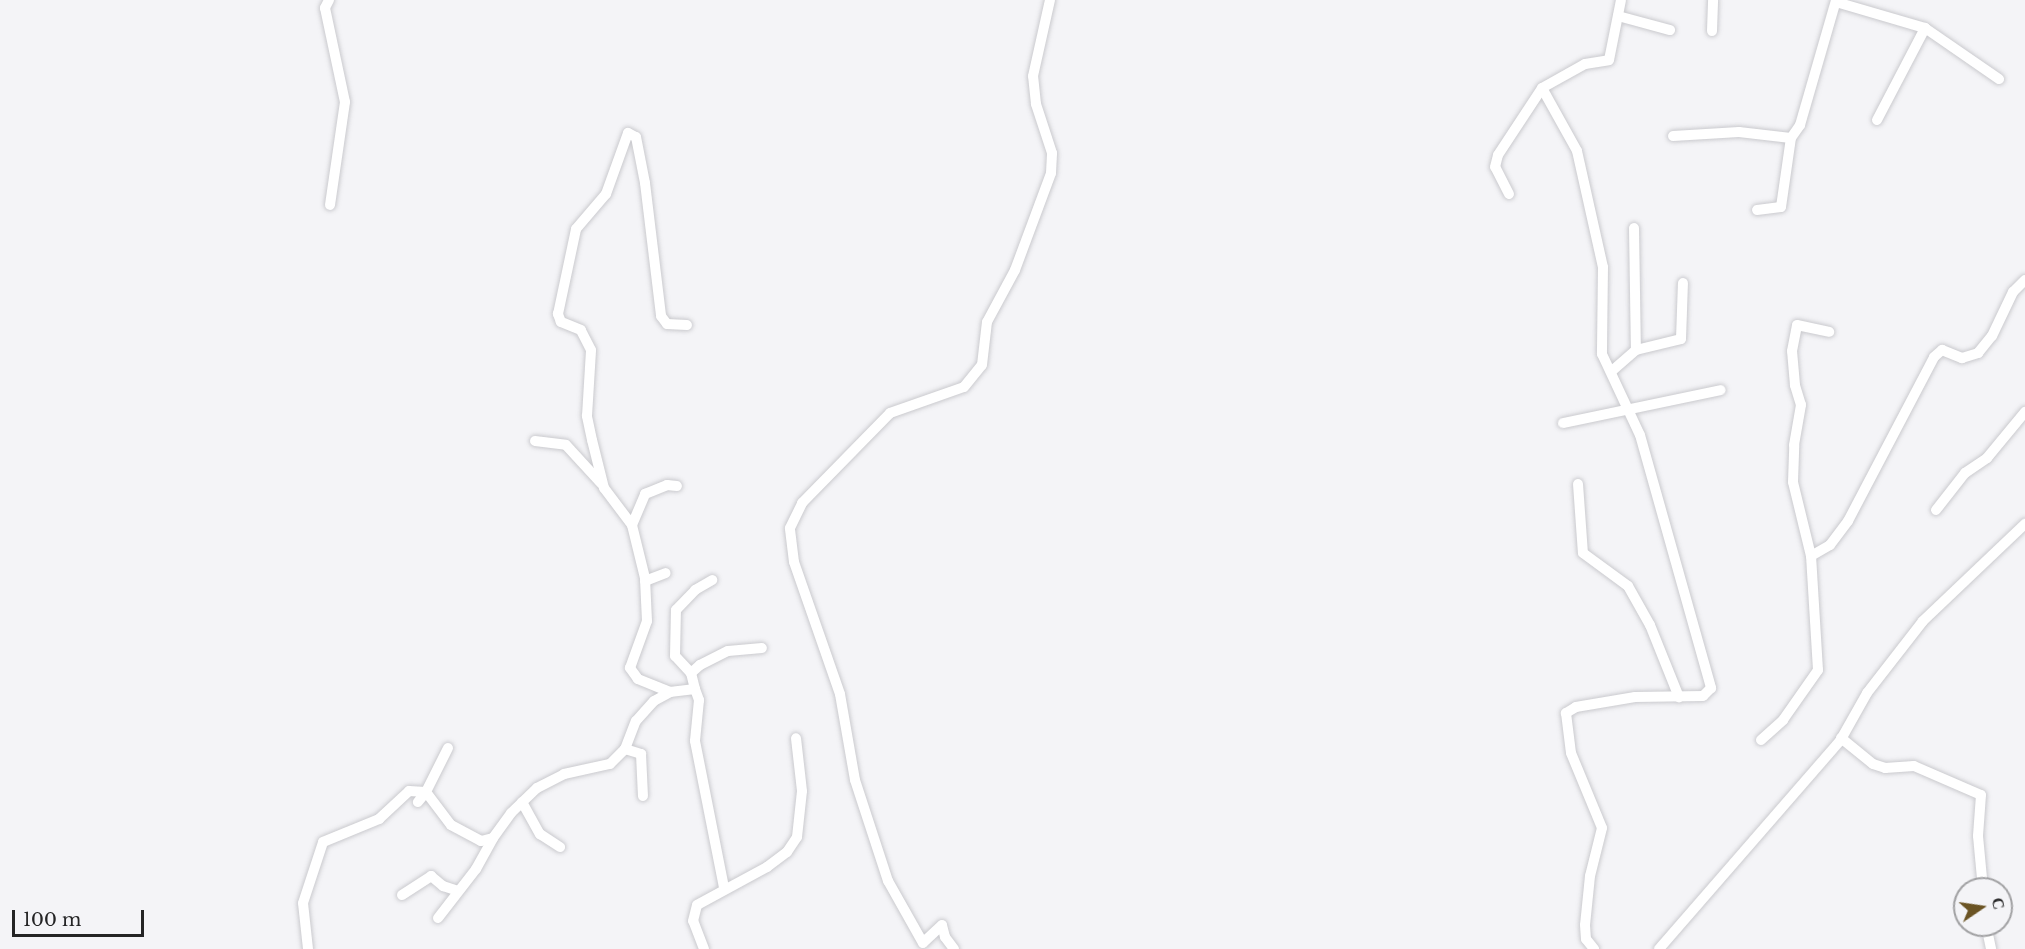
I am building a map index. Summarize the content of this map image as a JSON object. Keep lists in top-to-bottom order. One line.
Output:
{"scale_bar":"100 m","north":"right"}
